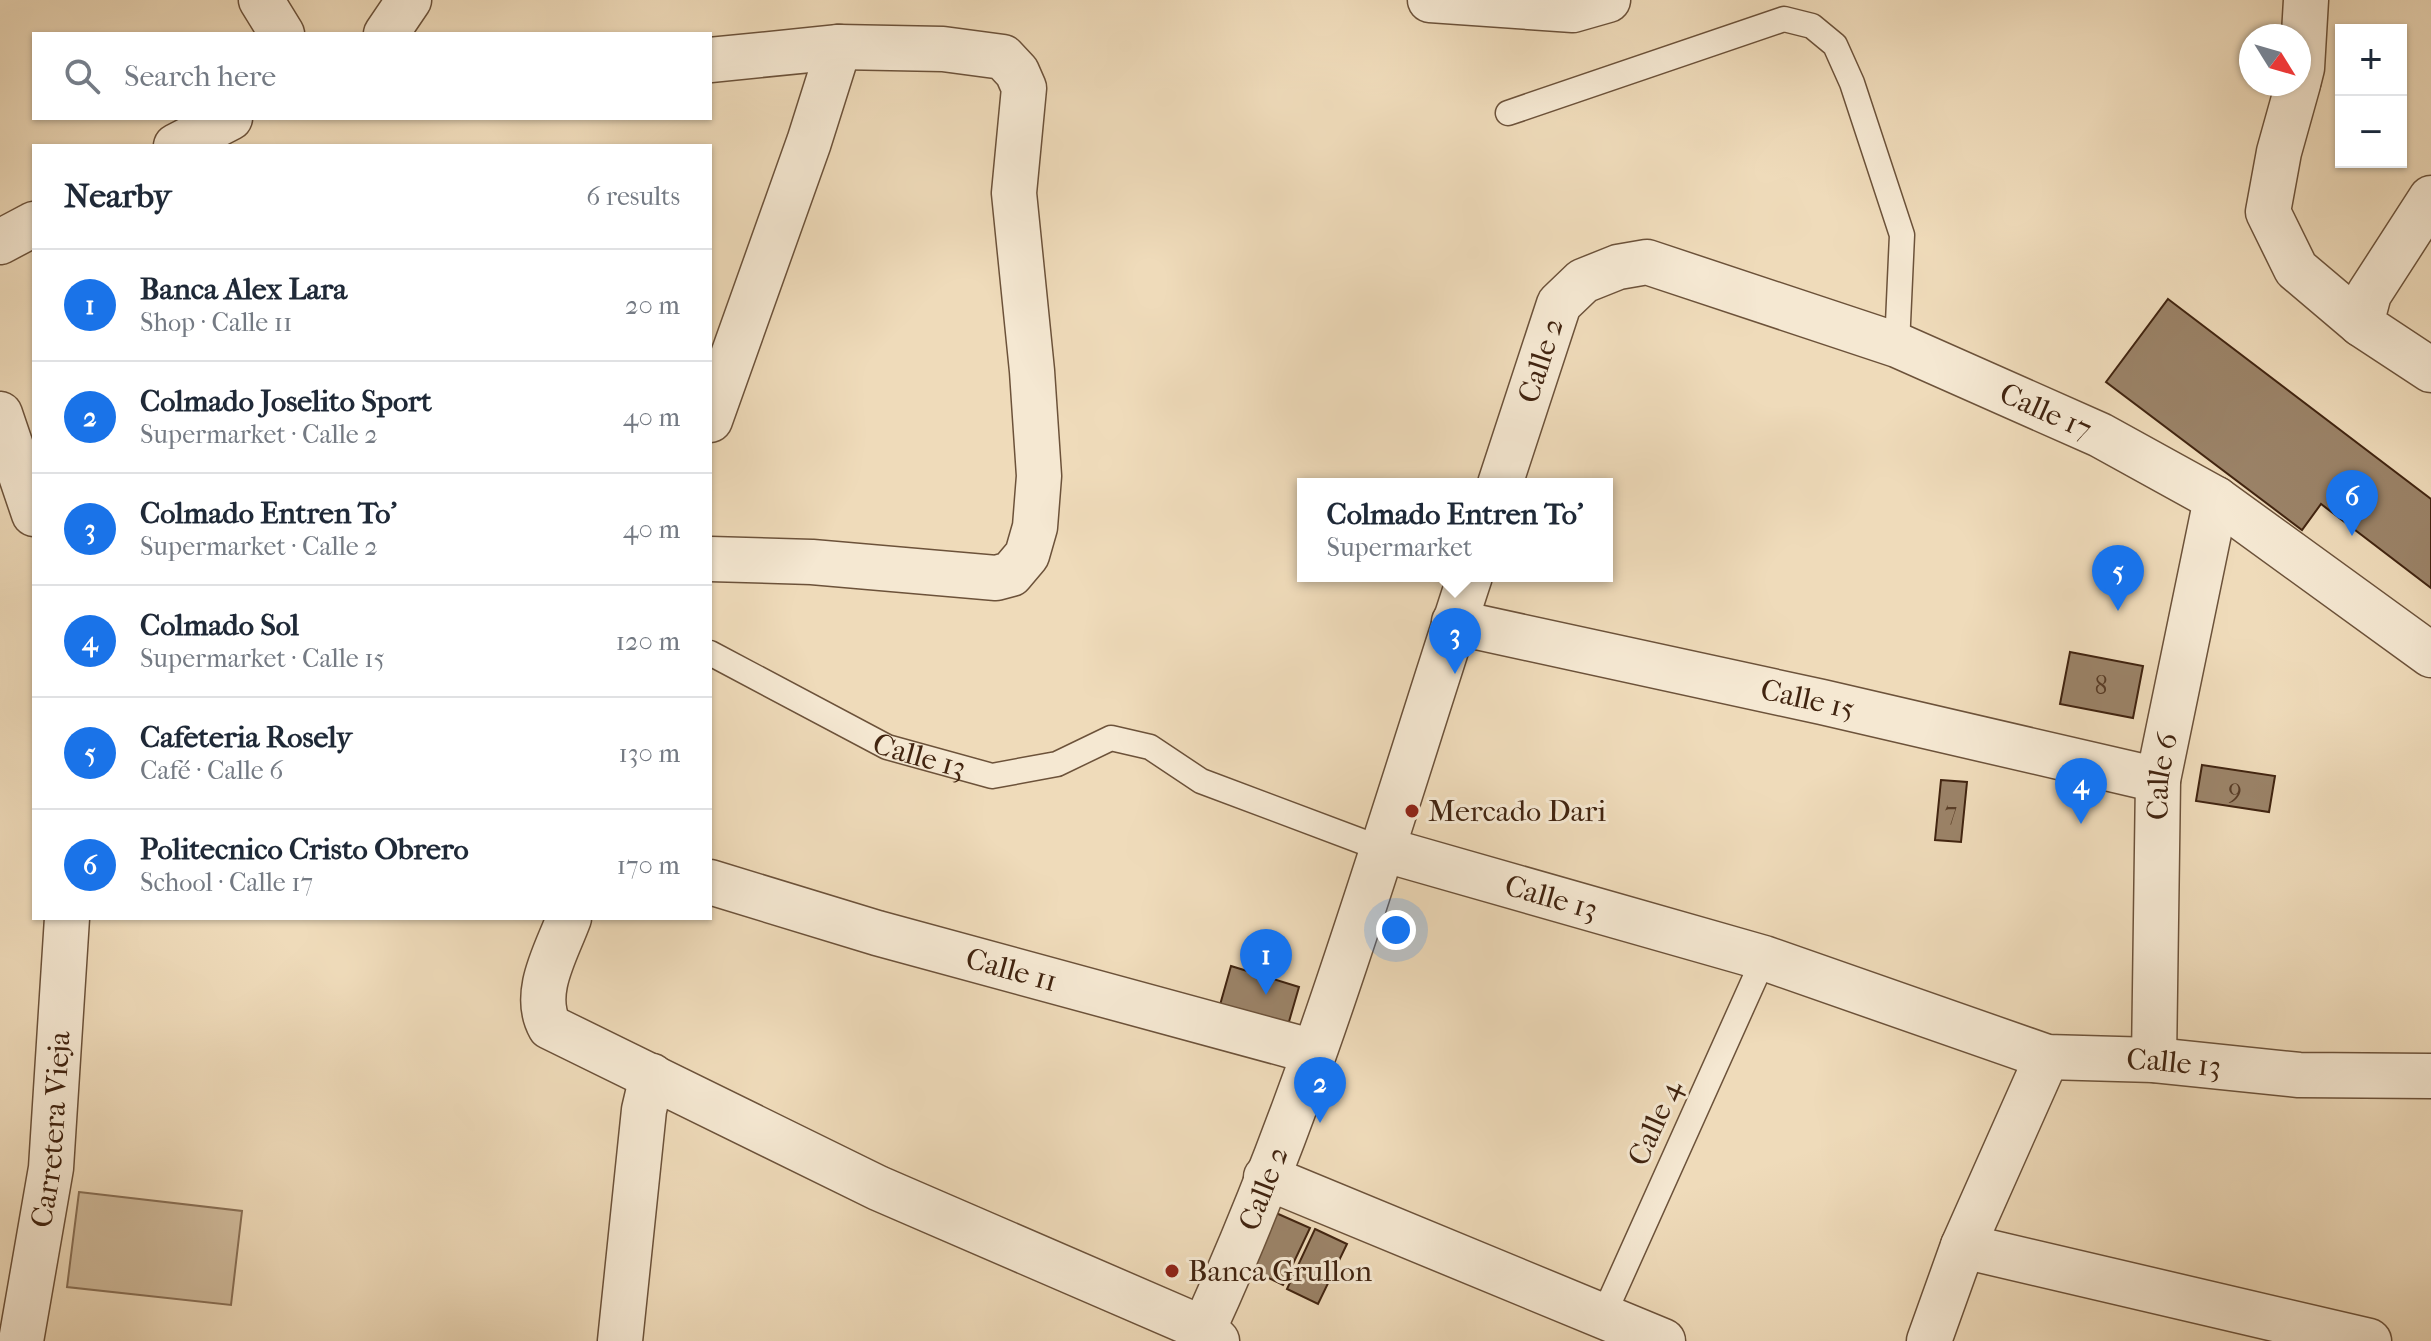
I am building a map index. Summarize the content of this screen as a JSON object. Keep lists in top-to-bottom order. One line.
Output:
{"streets":{"street":["Calle 2","Calle 17","Calle 15","Calle 13","Calle 6","Calle 11","Carretera Vieja"],"lane":["Calle 4"]},"crossings":[["Calle 2","Calle 17"],["Calle 2","Calle 15"],["Calle 2","Calle 13"],["Calle 2","Calle 11"],["Calle 17","Calle 6"],["Calle 15","Calle 6"],["Calle 13","Calle 6"],["Calle 13","Calle 4"]],"places":["Mercado Dari","Banca Grullon"],"house_numbers":["8","9","7"],"north":"bottom right","page":{"map_buttons":["+","−"],"search":"Search here","heading":["Nearby","6 results"],"list":[{"mark":"1","name":"Banca Alex Lara","note":"Shop · Calle 11","value":"20 m"},{"mark":"2","name":"Colmado Joselito Sport","note":"Supermarket · Calle 2","value":"40 m"},{"mark":"3","name":"Colmado Entren To'","note":"Supermarket · Calle 2","value":"40 m"},{"mark":"4","name":"Colmado Sol","note":"Supermarket · Calle 15","value":"120 m"},{"mark":"5","name":"Cafeteria Rosely","note":"Café · Calle 6","value":"130 m"},{"mark":"6","name":"Politecnico Cristo Obrero","note":"School · Calle 17","value":"170 m"}],"pins":["6","5","3","4","1","2"],"popup":["Colmado Entren To'","Supermarket"]}}
